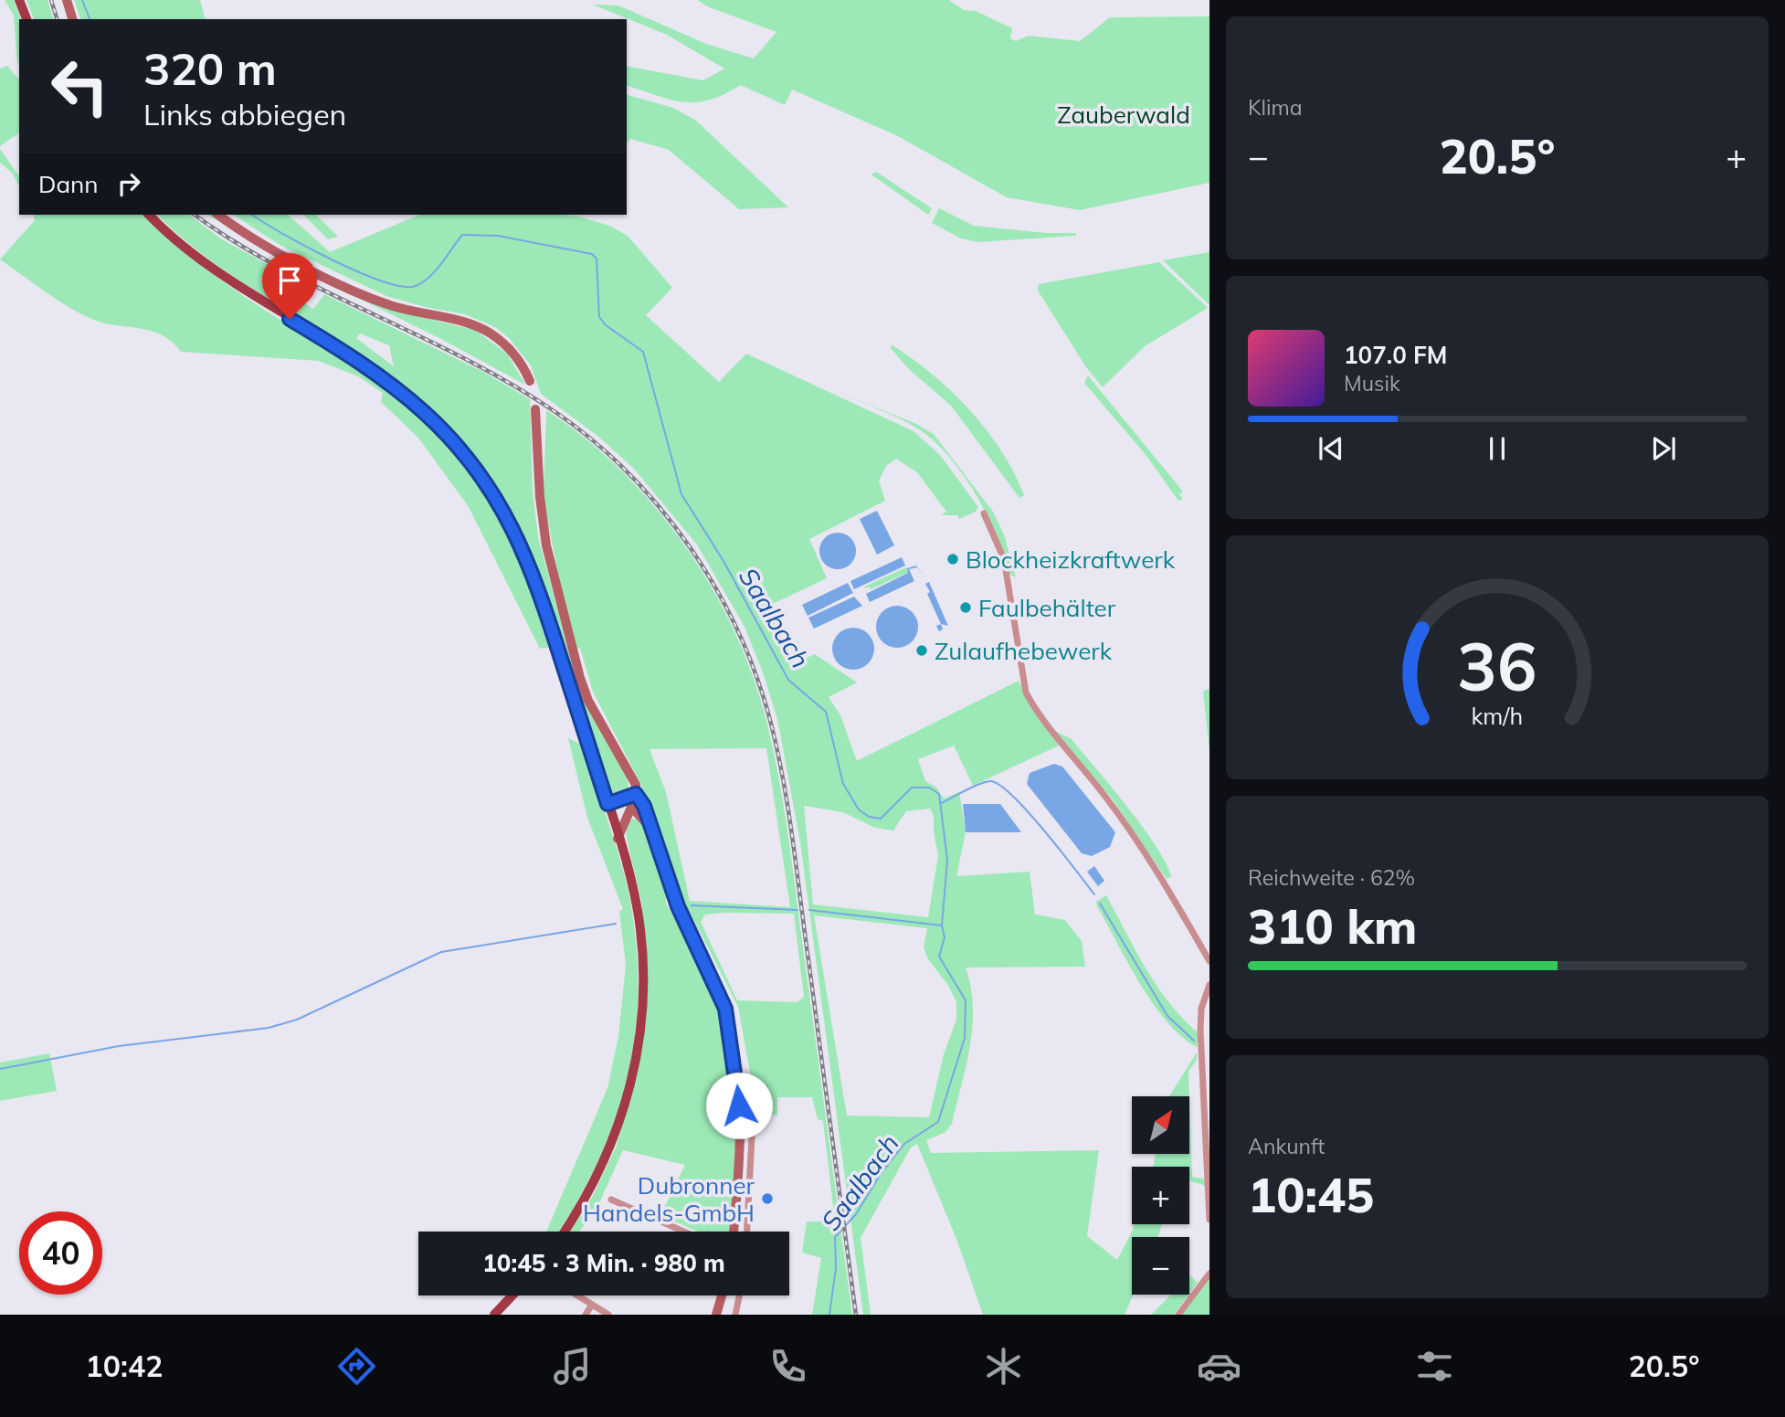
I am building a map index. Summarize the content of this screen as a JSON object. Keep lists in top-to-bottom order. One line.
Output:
{"water":["Saalbach"],"parks":["Zauberwald"],"places":["Blockheizkraftwerk","Faulbehälter","Zulaufhebewerk","Dubronner Handels-GmbH"],"north":"top right","page":{"tile":["Klima",["Reichweite · 62%","310 km"],["Ankunft","10:45"]],"turn":["320 m","Links abbiegen"],"heat":["−","20.5°","+"],"then":"Dann","song":["107.0 FM","Musik"],"map_buttons":["+","−"],"limit":"40","trip":"10:45 · 3 Min. · 980 m","tabs":["10:42","20.5°"],"gauge":["36","km/h"]}}
